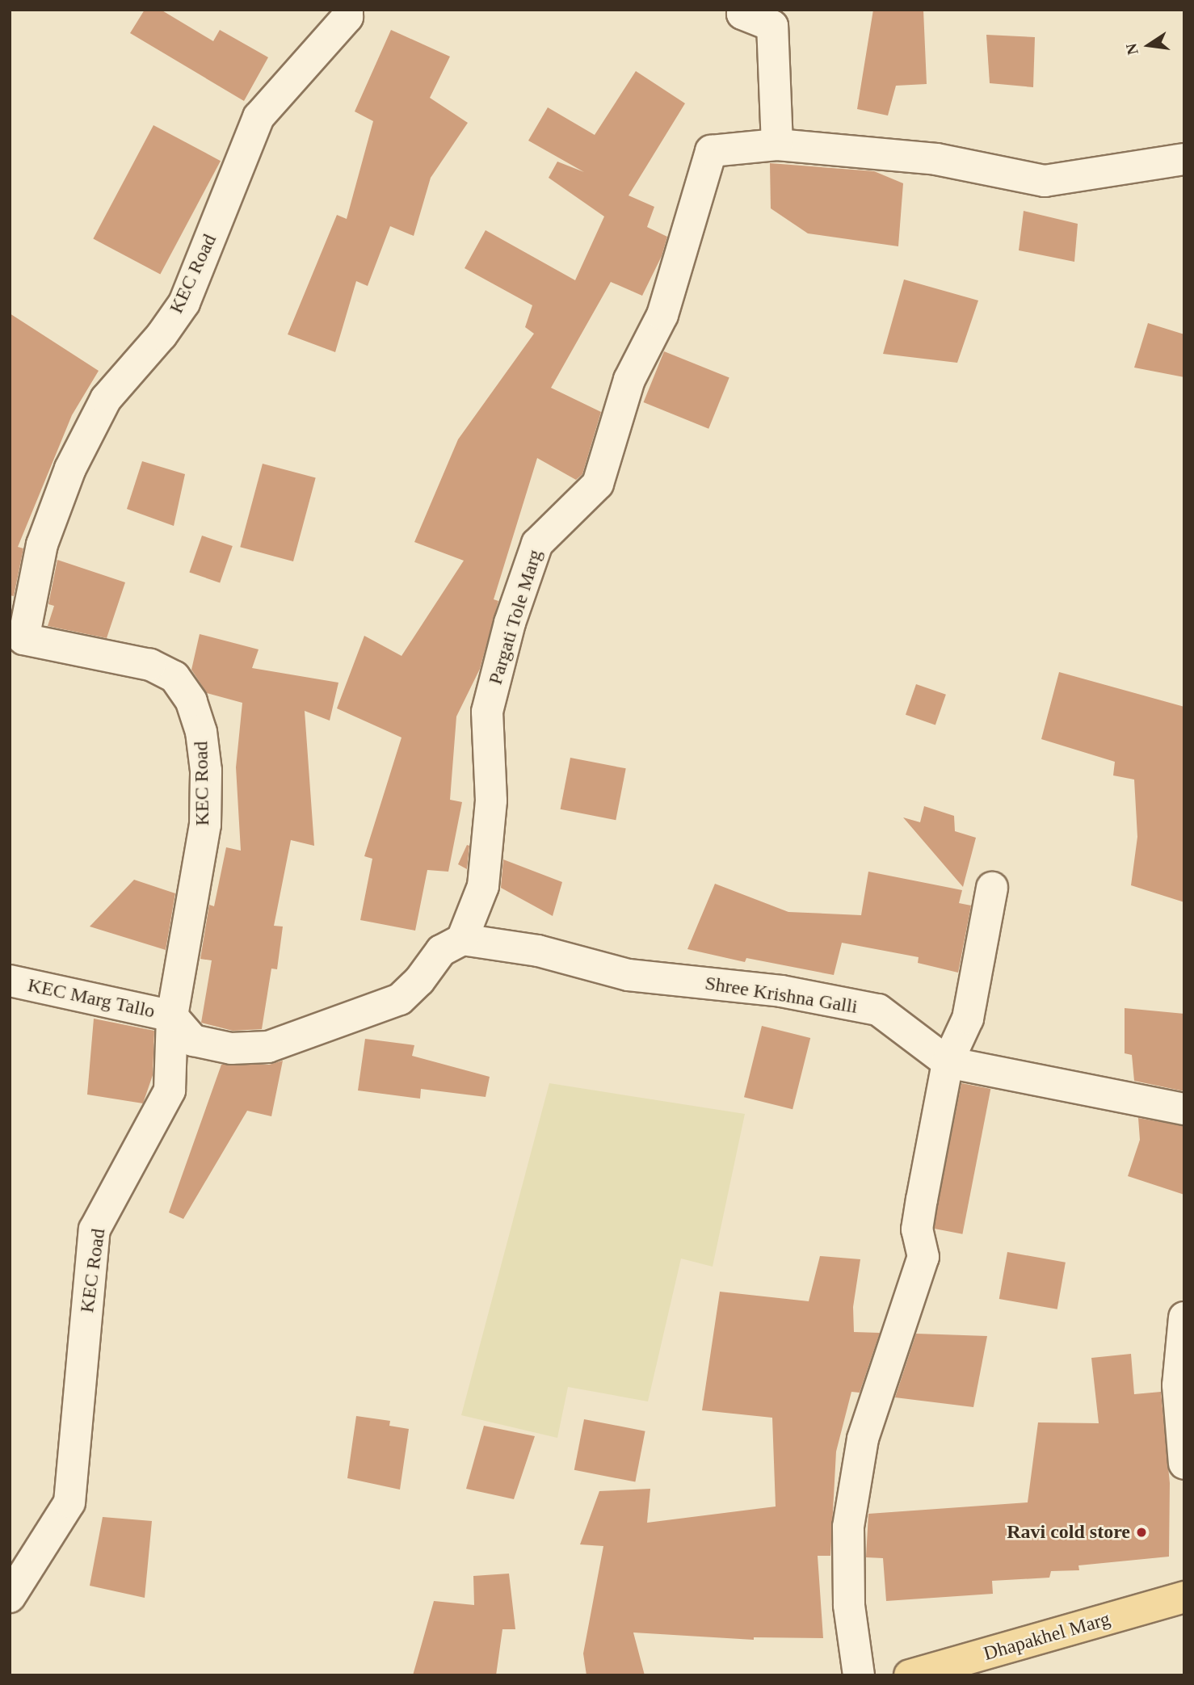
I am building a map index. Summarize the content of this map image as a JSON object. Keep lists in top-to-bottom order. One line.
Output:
{"streets":{"main road":["Dhapakhel Marg"],"street":["KEC Road","Pargati Tole Marg","Shree Krishna Galli","KEC Marg Tallo"]},"crossings":[["KEC Road","KEC Marg Tallo"],["Pargati Tole Marg","Shree Krishna Galli"]],"places":["Ravi cold store"],"north":"left"}
